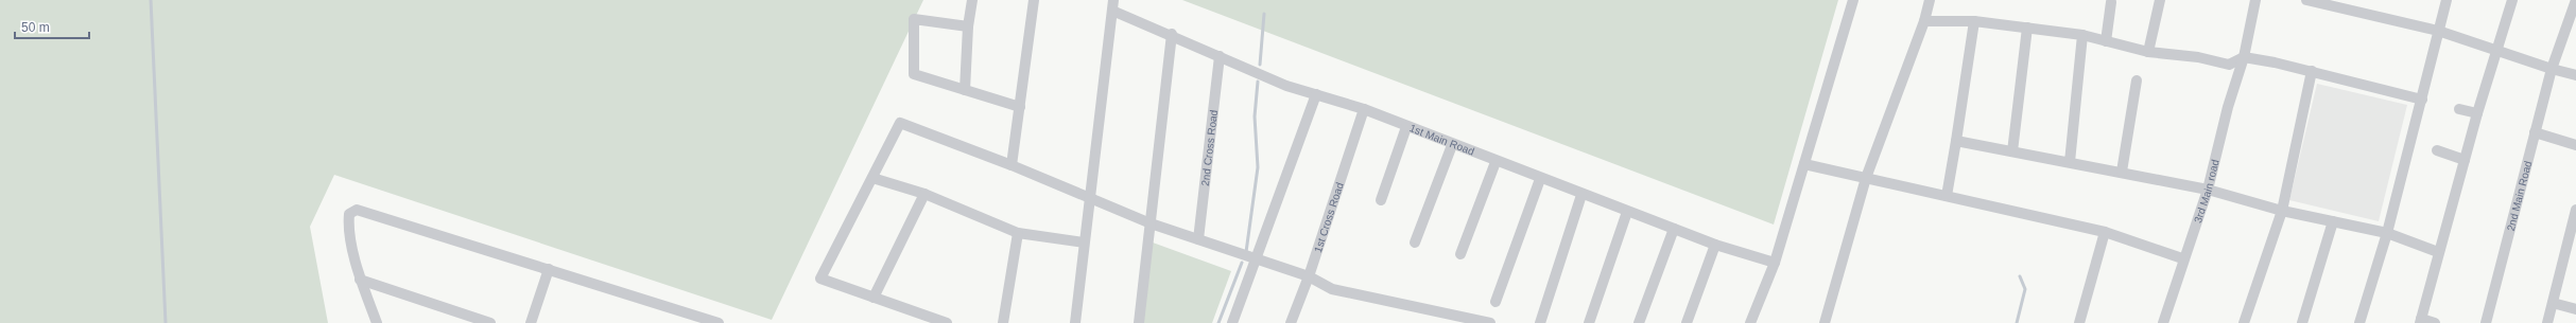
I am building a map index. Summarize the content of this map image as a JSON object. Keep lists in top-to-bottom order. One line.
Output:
{"streets":{"street":["1st Main Road","2nd Cross Road","3rd Main road","2nd Main Road","1st Cross Road"]},"crossings":[["1st Main Road","2nd Cross Road"],["1st Main Road","1st Cross Road"]],"scale_bar":"50 m"}
